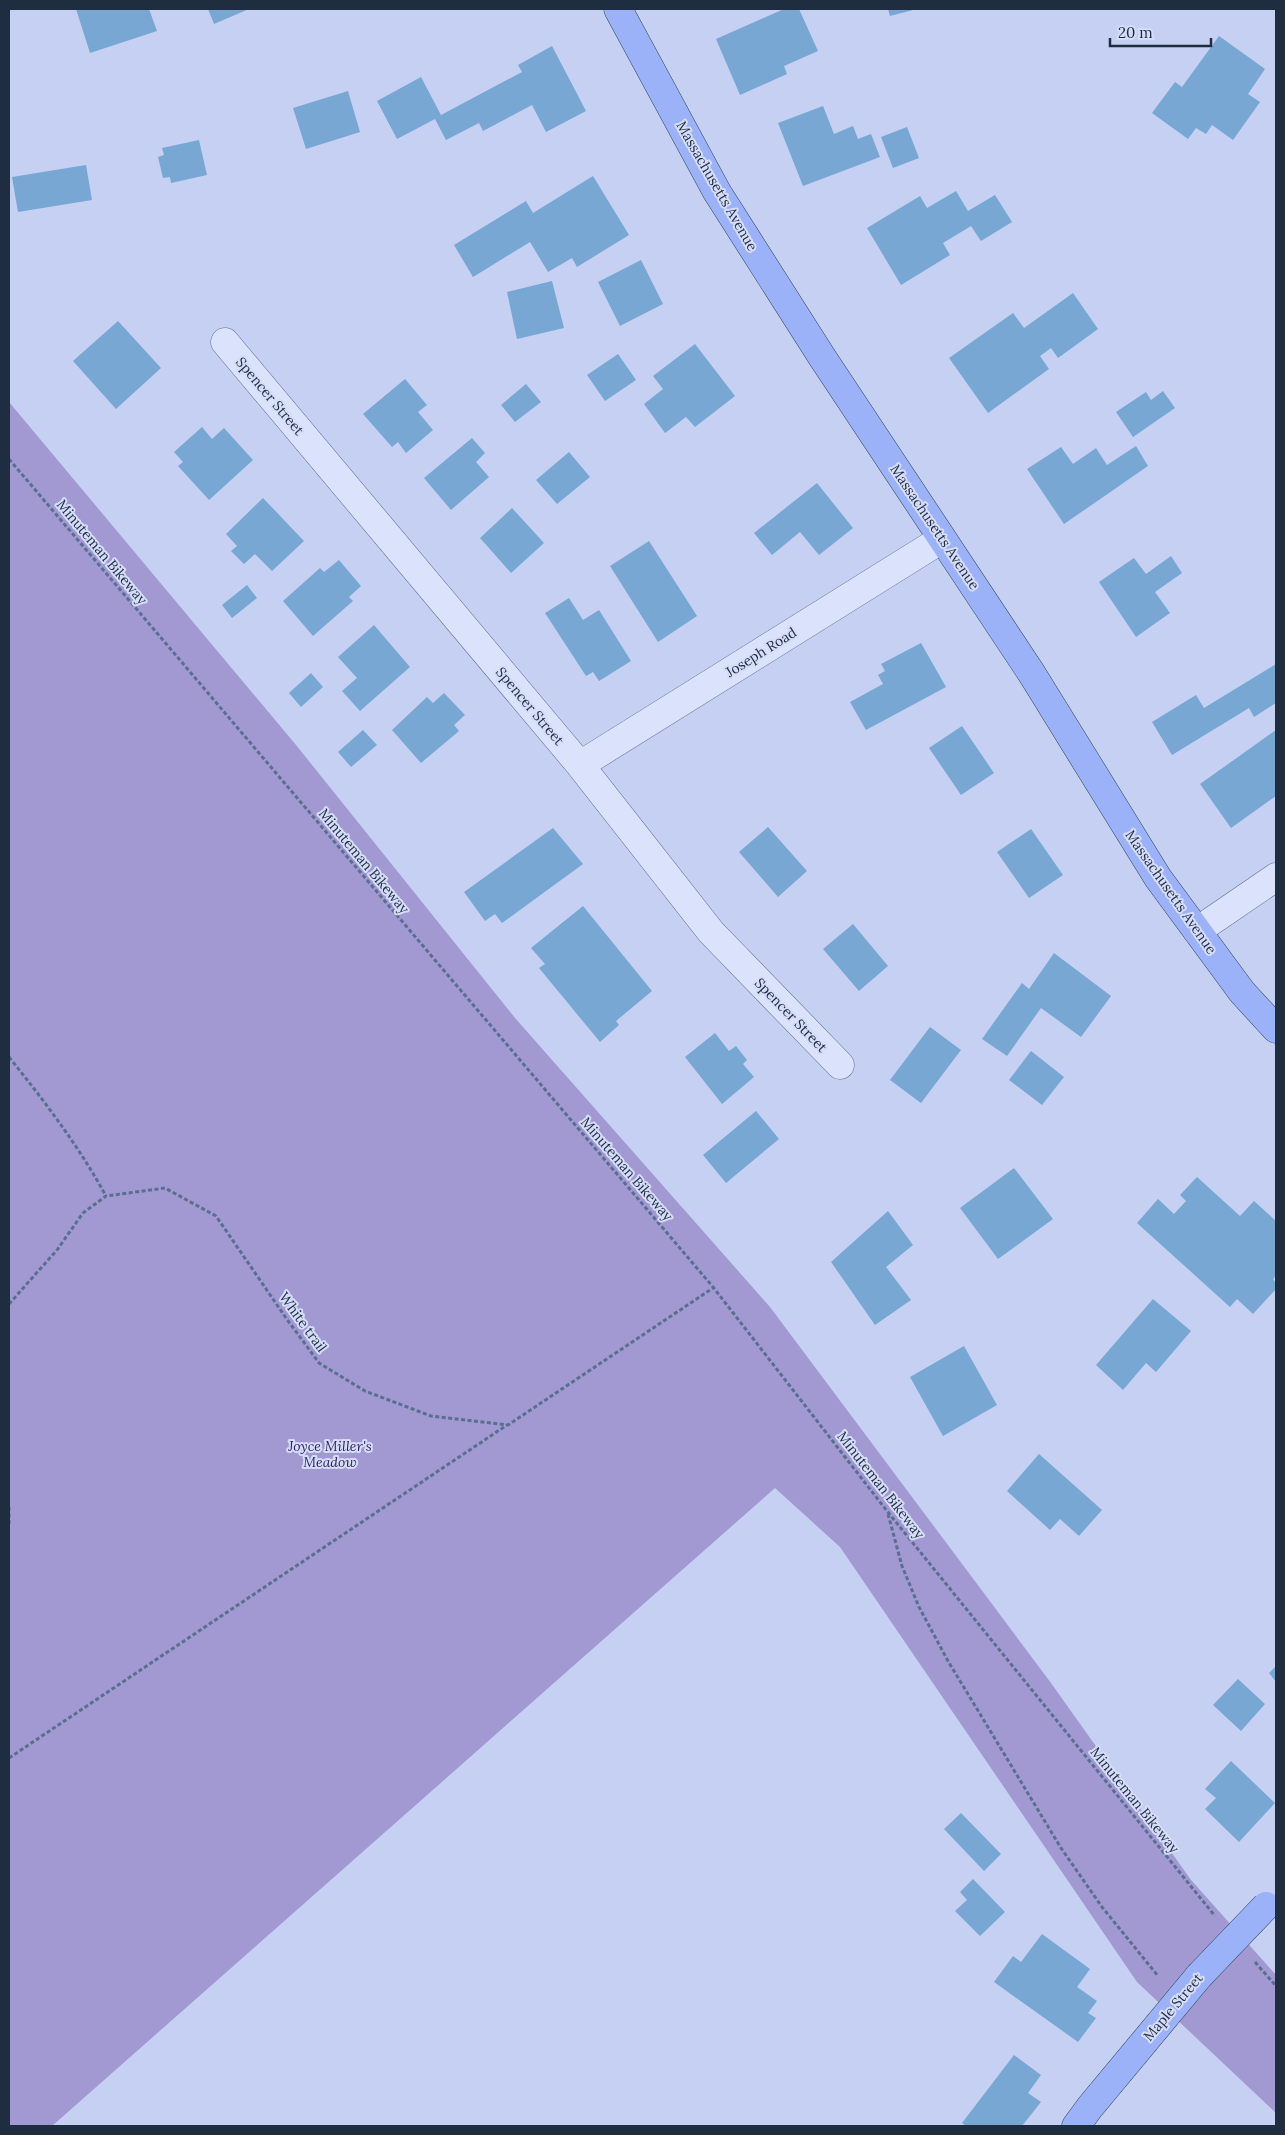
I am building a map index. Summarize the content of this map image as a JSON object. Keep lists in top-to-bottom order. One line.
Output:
{"streets":{"main road":["Massachusetts Avenue","Maple Street"],"street":["Spencer Street","Joseph Road"],"path":["Minuteman Bikeway","White trail"]},"crossings":[["Massachusetts Avenue","Joseph Road"],["Spencer Street","Joseph Road"]],"parks":["Joyce Miller's Meadow"],"scale_bar":"20 m"}
